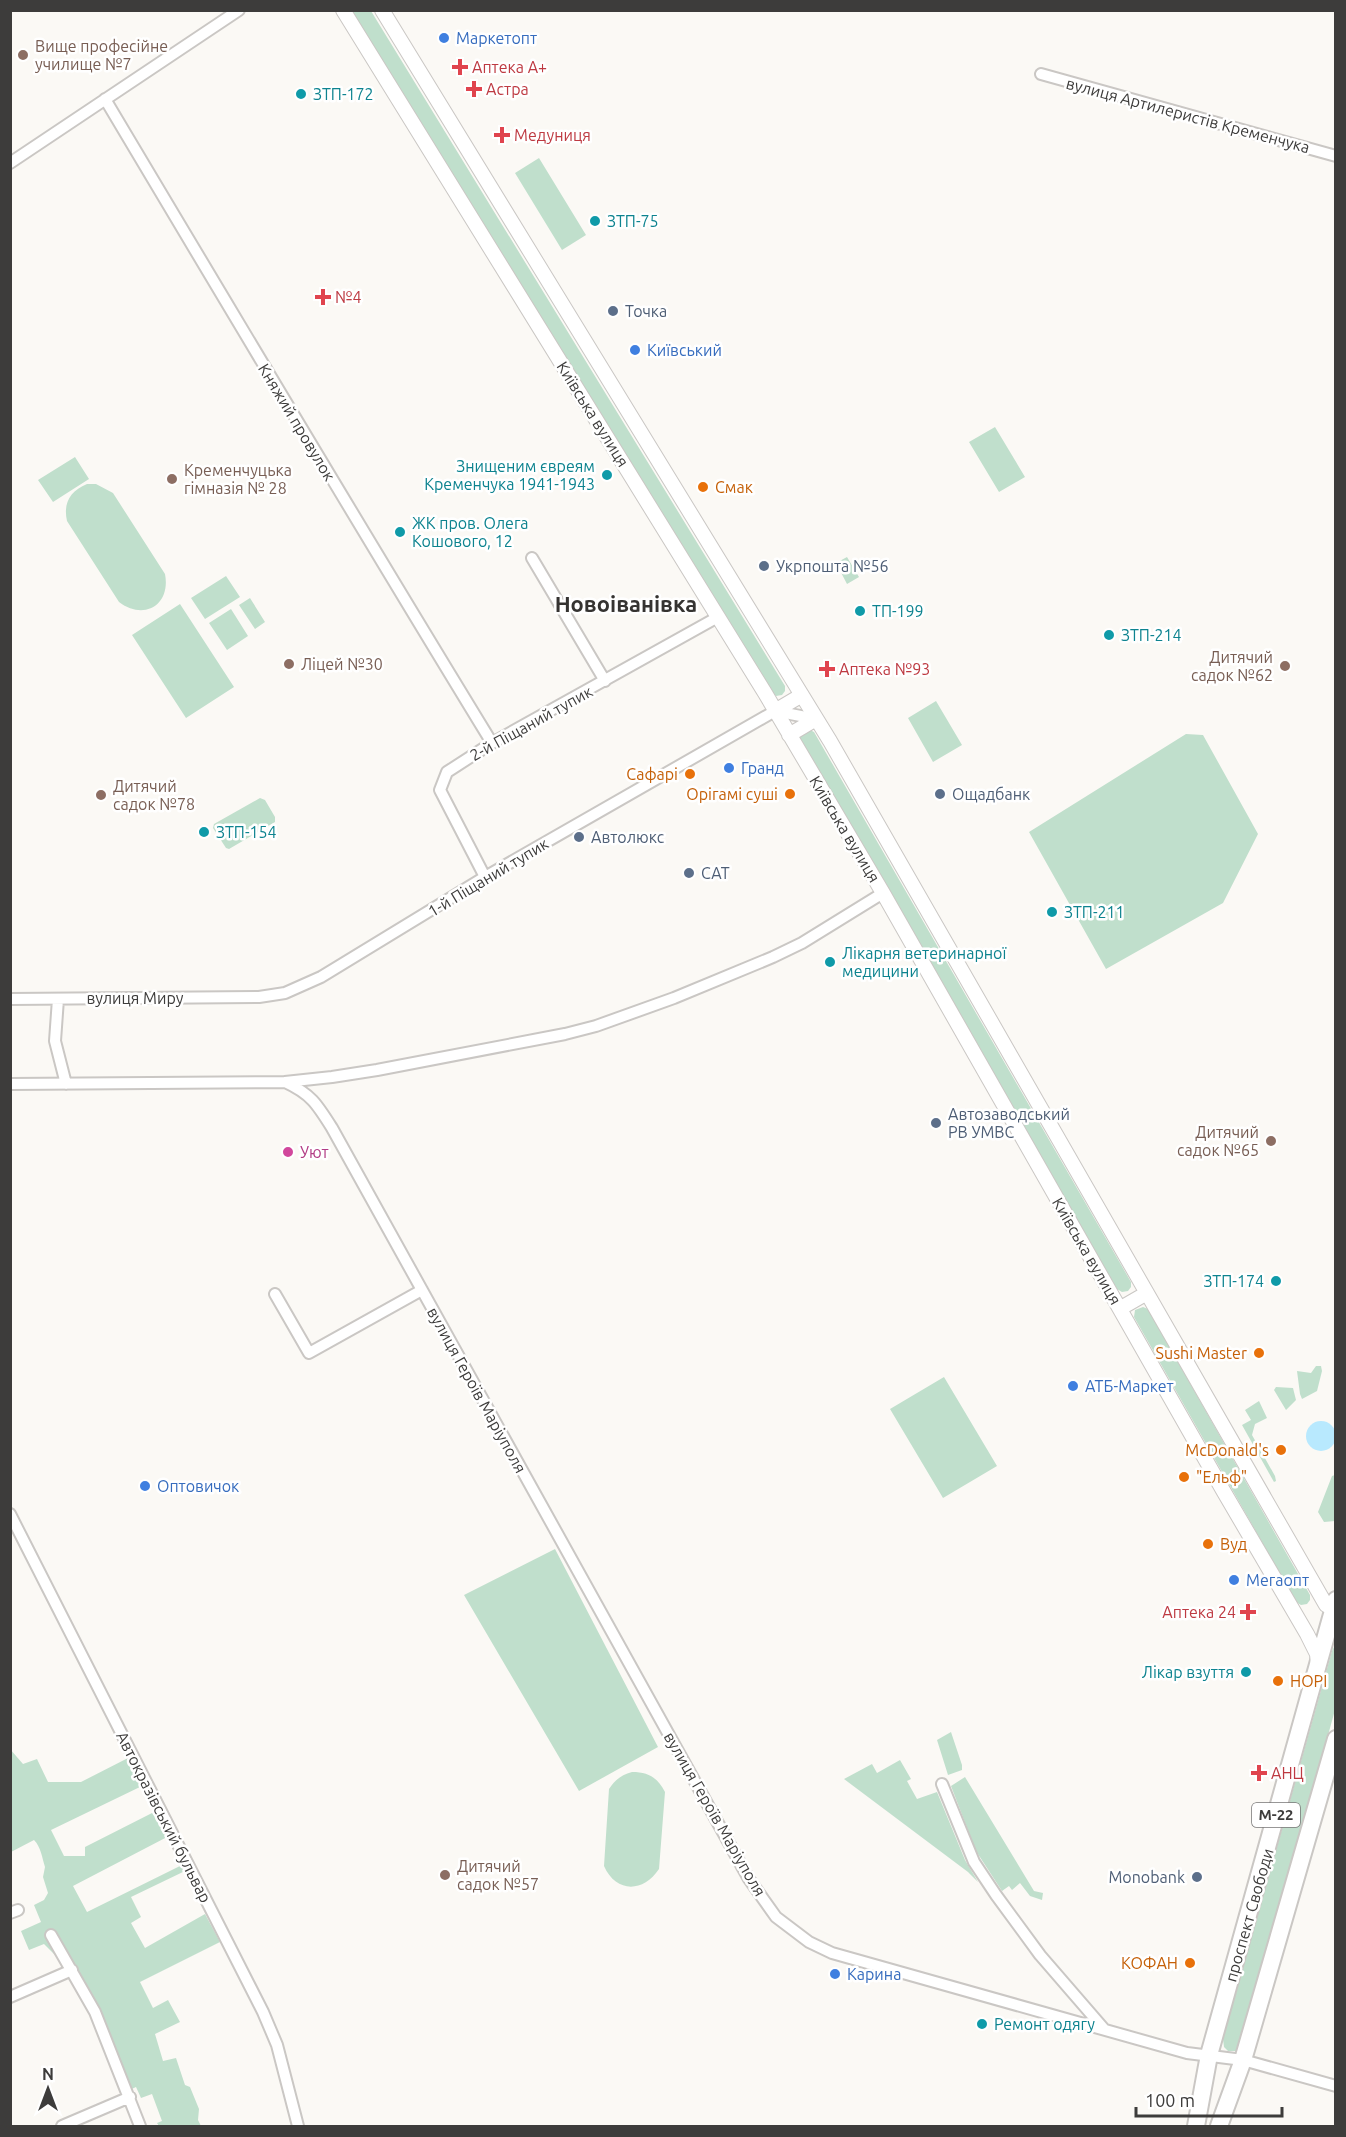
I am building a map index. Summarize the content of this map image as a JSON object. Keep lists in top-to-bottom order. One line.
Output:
{"streets":{"highway":["М-22","проспект Свободи"],"main road":["Київська вулиця"],"street":["вулиця Артилеристів Кременчука","Княжий провулок","2-й Піщаний тупик","1-й Піщаний тупик","вулиця Миру","вулиця Героїв Маріуполя","Автокразівський бульвар"]},"crossings":[["Київська вулиця","2-й Піщаний тупик"],["Київська вулиця","1-й Піщаний тупик"],["Київська вулиця","проспект Свободи"],["Княжий провулок","2-й Піщаний тупик"],["2-й Піщаний тупик","1-й Піщаний тупик"],["1-й Піщаний тупик","вулиця Миру"],["вулиця Героїв Маріуполя","М-22"],["вулиця Героїв Маріуполя","проспект Свободи"]],"districts":["Новоіванівка"],"places":{"other":["Маркетопт","Вище професійне училище №7","ЗТП-172","ЗТП-75","Точка","Київський","Знищеним євреям Кременчука 1941-1943","Кременчуцька гімназія № 28","Смак","ЖК пров. Олега Кошового, 12","Укрпошта №56","ТП-199","ЗТП-214","Ліцей №30","Дитячий садок №62","Гранд","Сафарі","Орігамі суші","Ощадбанк","Дитячий садок №78","ЗТП-154","Автолюкс","САТ","ЗТП-211","Лікарня ветеринарної медицини","Автозаводський РВ УМВС","Дитячий садок №65","Уют","ЗТП-174","Sushi Master","АТБ-Маркет","McDonald's","\"Ельф\"","Оптовичок","Вуд","Мегаопт","Лікар взуття","НОРІ","Дитячий садок №57","Monobank","КОФАН","Карина","Ремонт одягу"],"health":["Аптека А+","Астра","Медуниця","№4","Аптека №93","Аптека 24","АНЦ"]},"scale_bar":"100 m","north":"top"}
